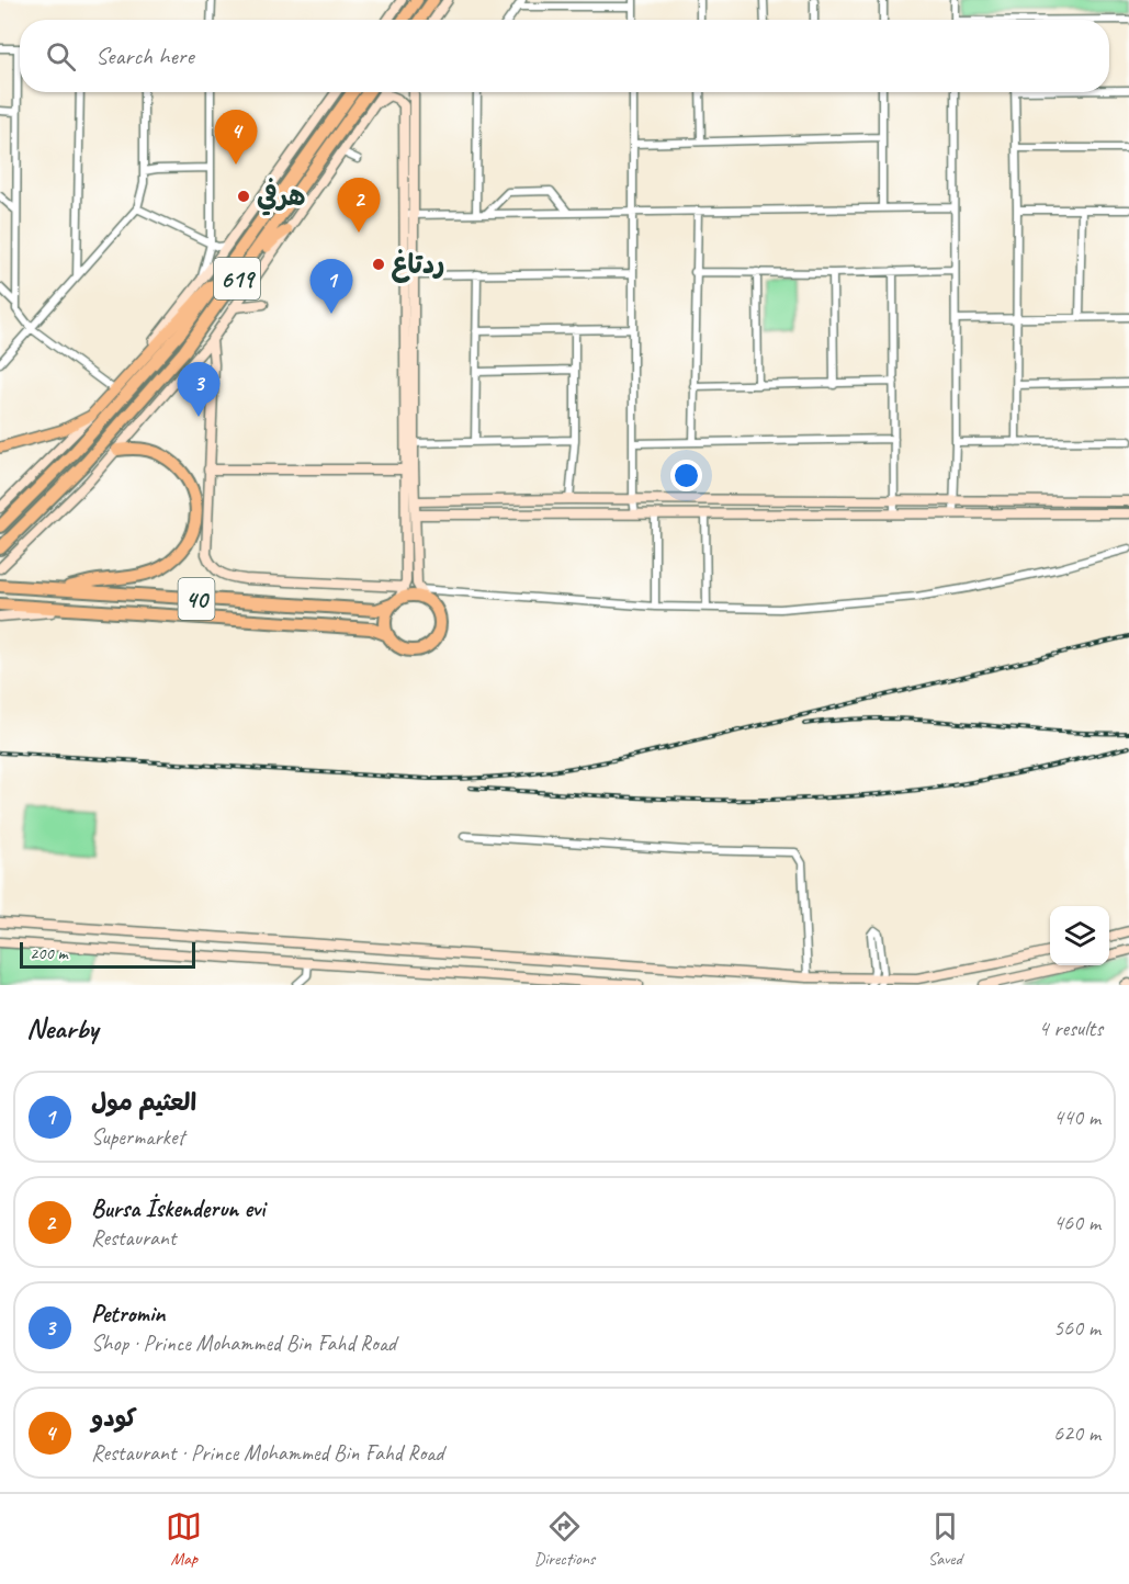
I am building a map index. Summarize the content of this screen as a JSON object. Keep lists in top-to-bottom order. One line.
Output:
{"streets":{"highway":["619","40"]},"places":["هرفي","ردتاغ"],"scale_bar":"200 m","page":{"search":"Search here","pins":["4","2","1","3"],"scale":"200 m","heading":["Nearby","4 results"],"list":[{"mark":"1","name":"العثيم مول","note":"Supermarket","value":"440 m"},{"mark":"2","name":"Bursa İskenderun evi","note":"Restaurant","value":"460 m"},{"mark":"3","name":"Petromin","note":"Shop · Prince Mohammed Bin Fahd Road","value":"560 m"},{"mark":"4","name":"كودو","note":"Restaurant · Prince Mohammed Bin Fahd Road","value":"620 m"}],"nav":["Map","Directions","Saved"]}}
